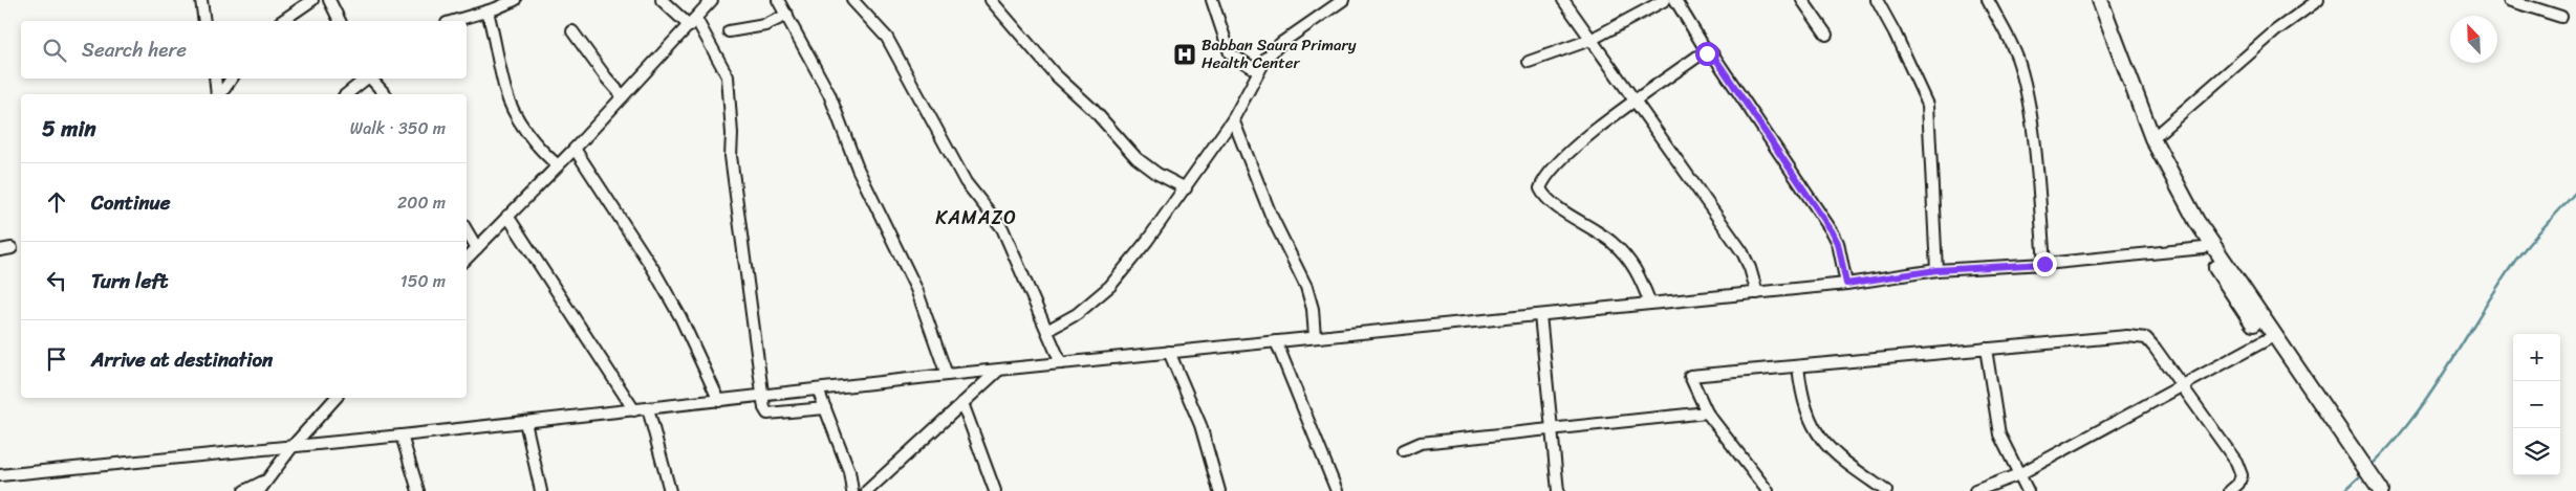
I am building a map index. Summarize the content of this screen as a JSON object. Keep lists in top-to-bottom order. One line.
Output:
{"districts":["KAMAZO"],"places":{"hospital":["Babban Saura Primary Health Center"]},"north":"top left","page":{"search":"Search here","heading":["5 min","Walk · 350 m"],"list":[["Continue","200 m"],["Turn left","150 m"],"Arrive at destination"],"map_buttons":["+","−"]}}
